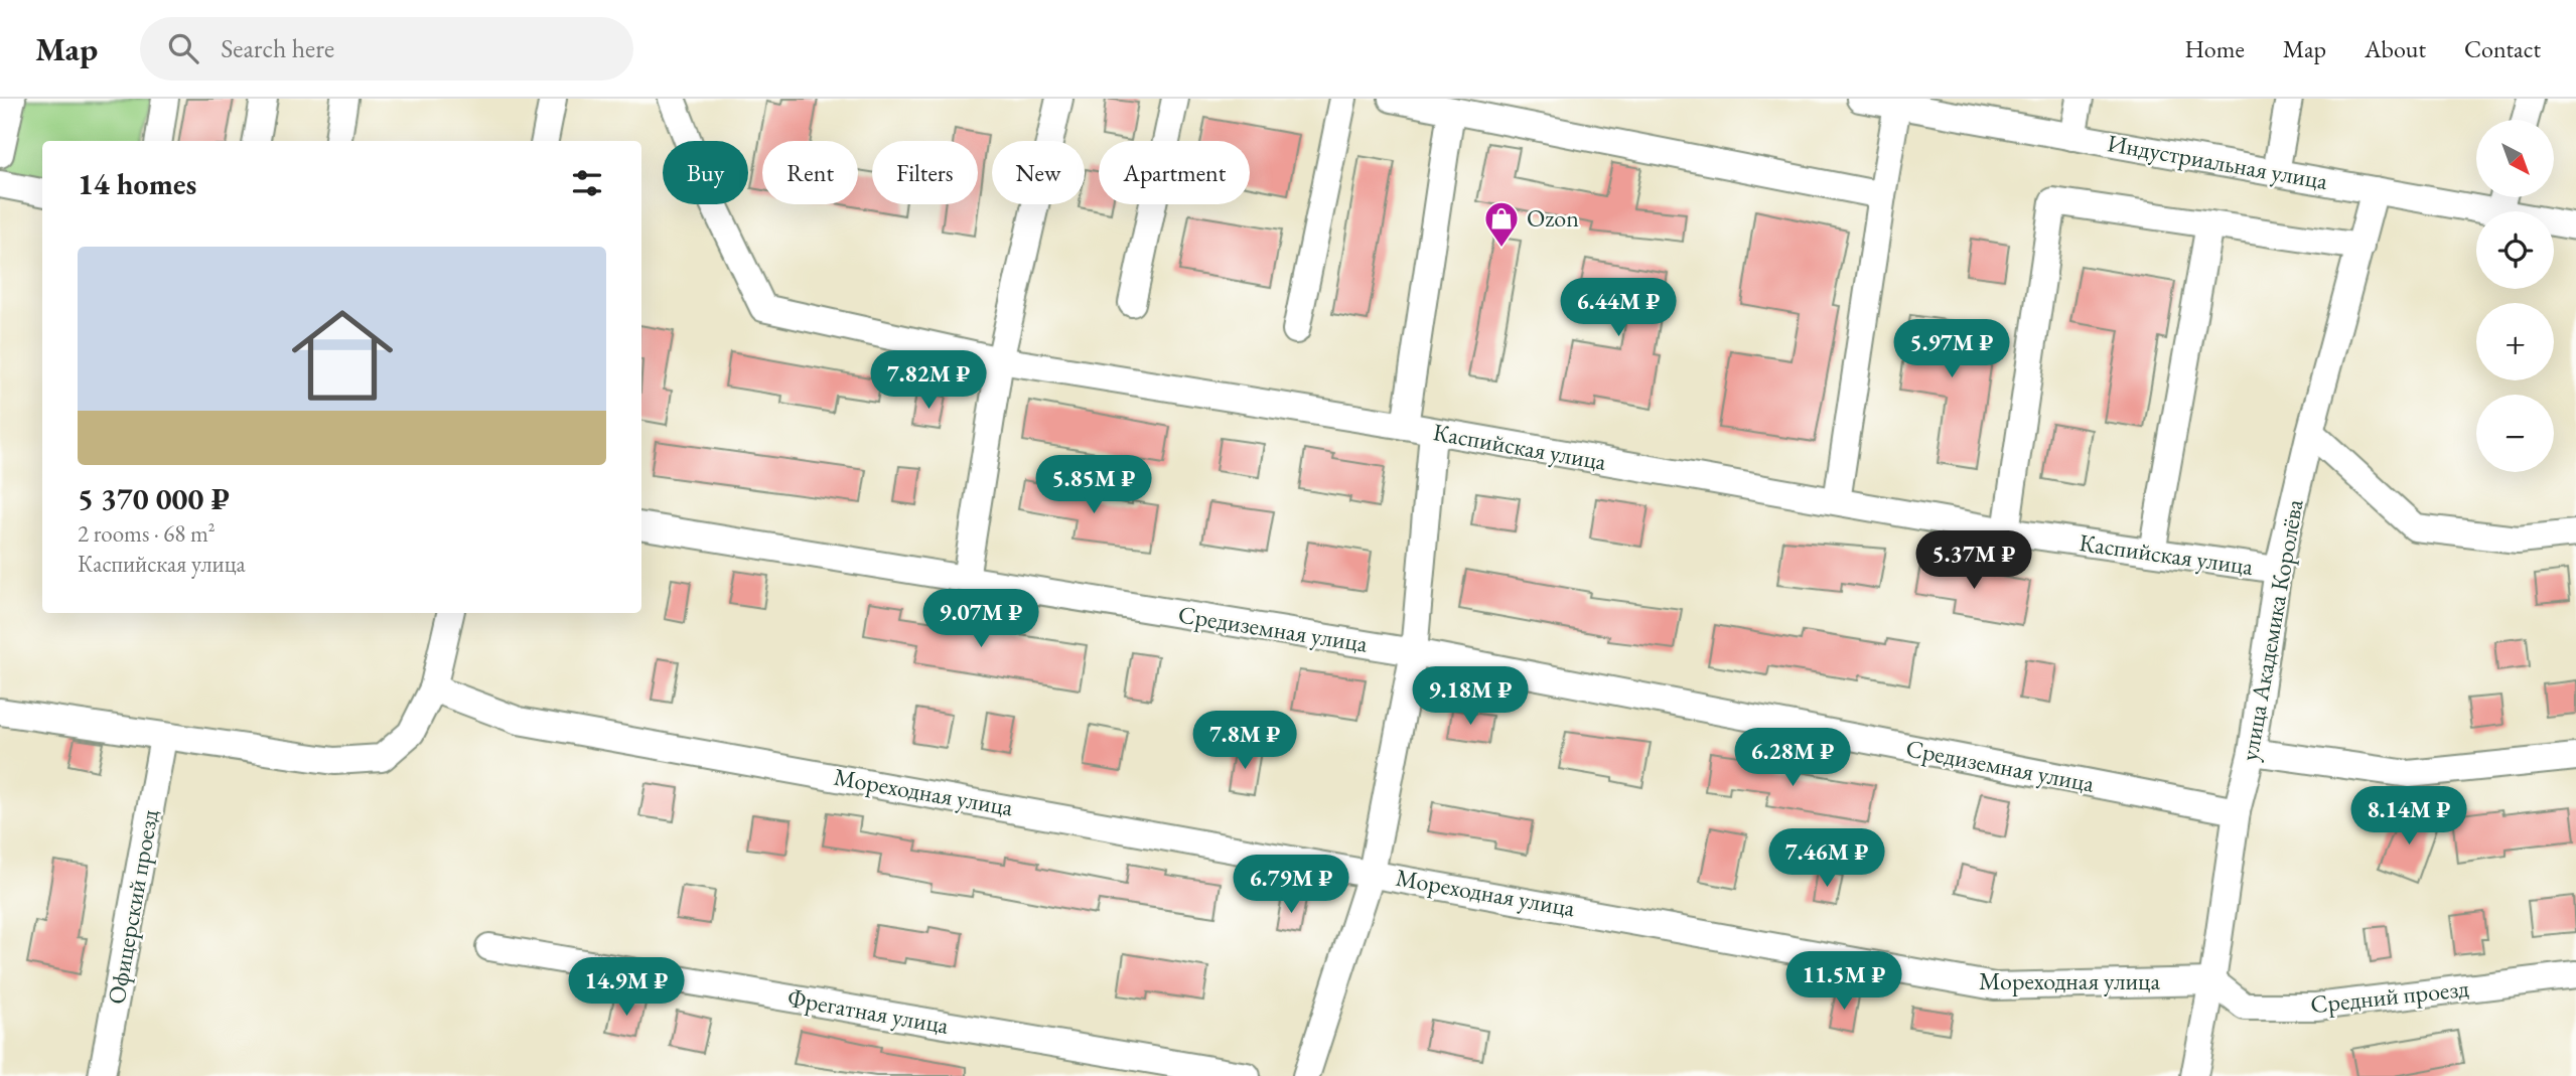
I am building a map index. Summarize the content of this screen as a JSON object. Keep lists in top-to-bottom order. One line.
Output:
{"streets":{"street":["Индустриальная улица","Каспийская улица","Средиземная улица","улица Академика Королёва","Мореходная улица","Офицерский проезд","Средний проезд","Фрегатная улица"]},"crossings":[["Индустриальная улица","улица Академика Королёва"],["Каспийская улица","улица Академика Королёва"],["Средиземная улица","улица Академика Королёва"],["улица Академика Королёва","Мореходная улица"],["улица Академика Королёва","Средний проезд"],["Мореходная улица","Средний проезд"]],"places":{"shop":["Ozon"]},"north":"bottom right","page":{"header":"Map","search":"Search here","nav":["Home","Map","About","Contact"],"map_buttons":["+","−"],"chip":["Buy","Rent","Filters","New","Apartment"],"heading":"14 homes","list":[{"name":"5 370 000 ₽","note":"2 rooms · 68 m² · Каспийская улица"}],"price":["6.44M ₽","5.97M ₽","7.82M ₽","5.85M ₽","5.37M ₽","9.07M ₽","9.18M ₽","7.8M ₽","6.28M ₽","8.14M ₽","7.46M ₽","6.79M ₽","11.5M ₽","14.9M ₽"]}}
